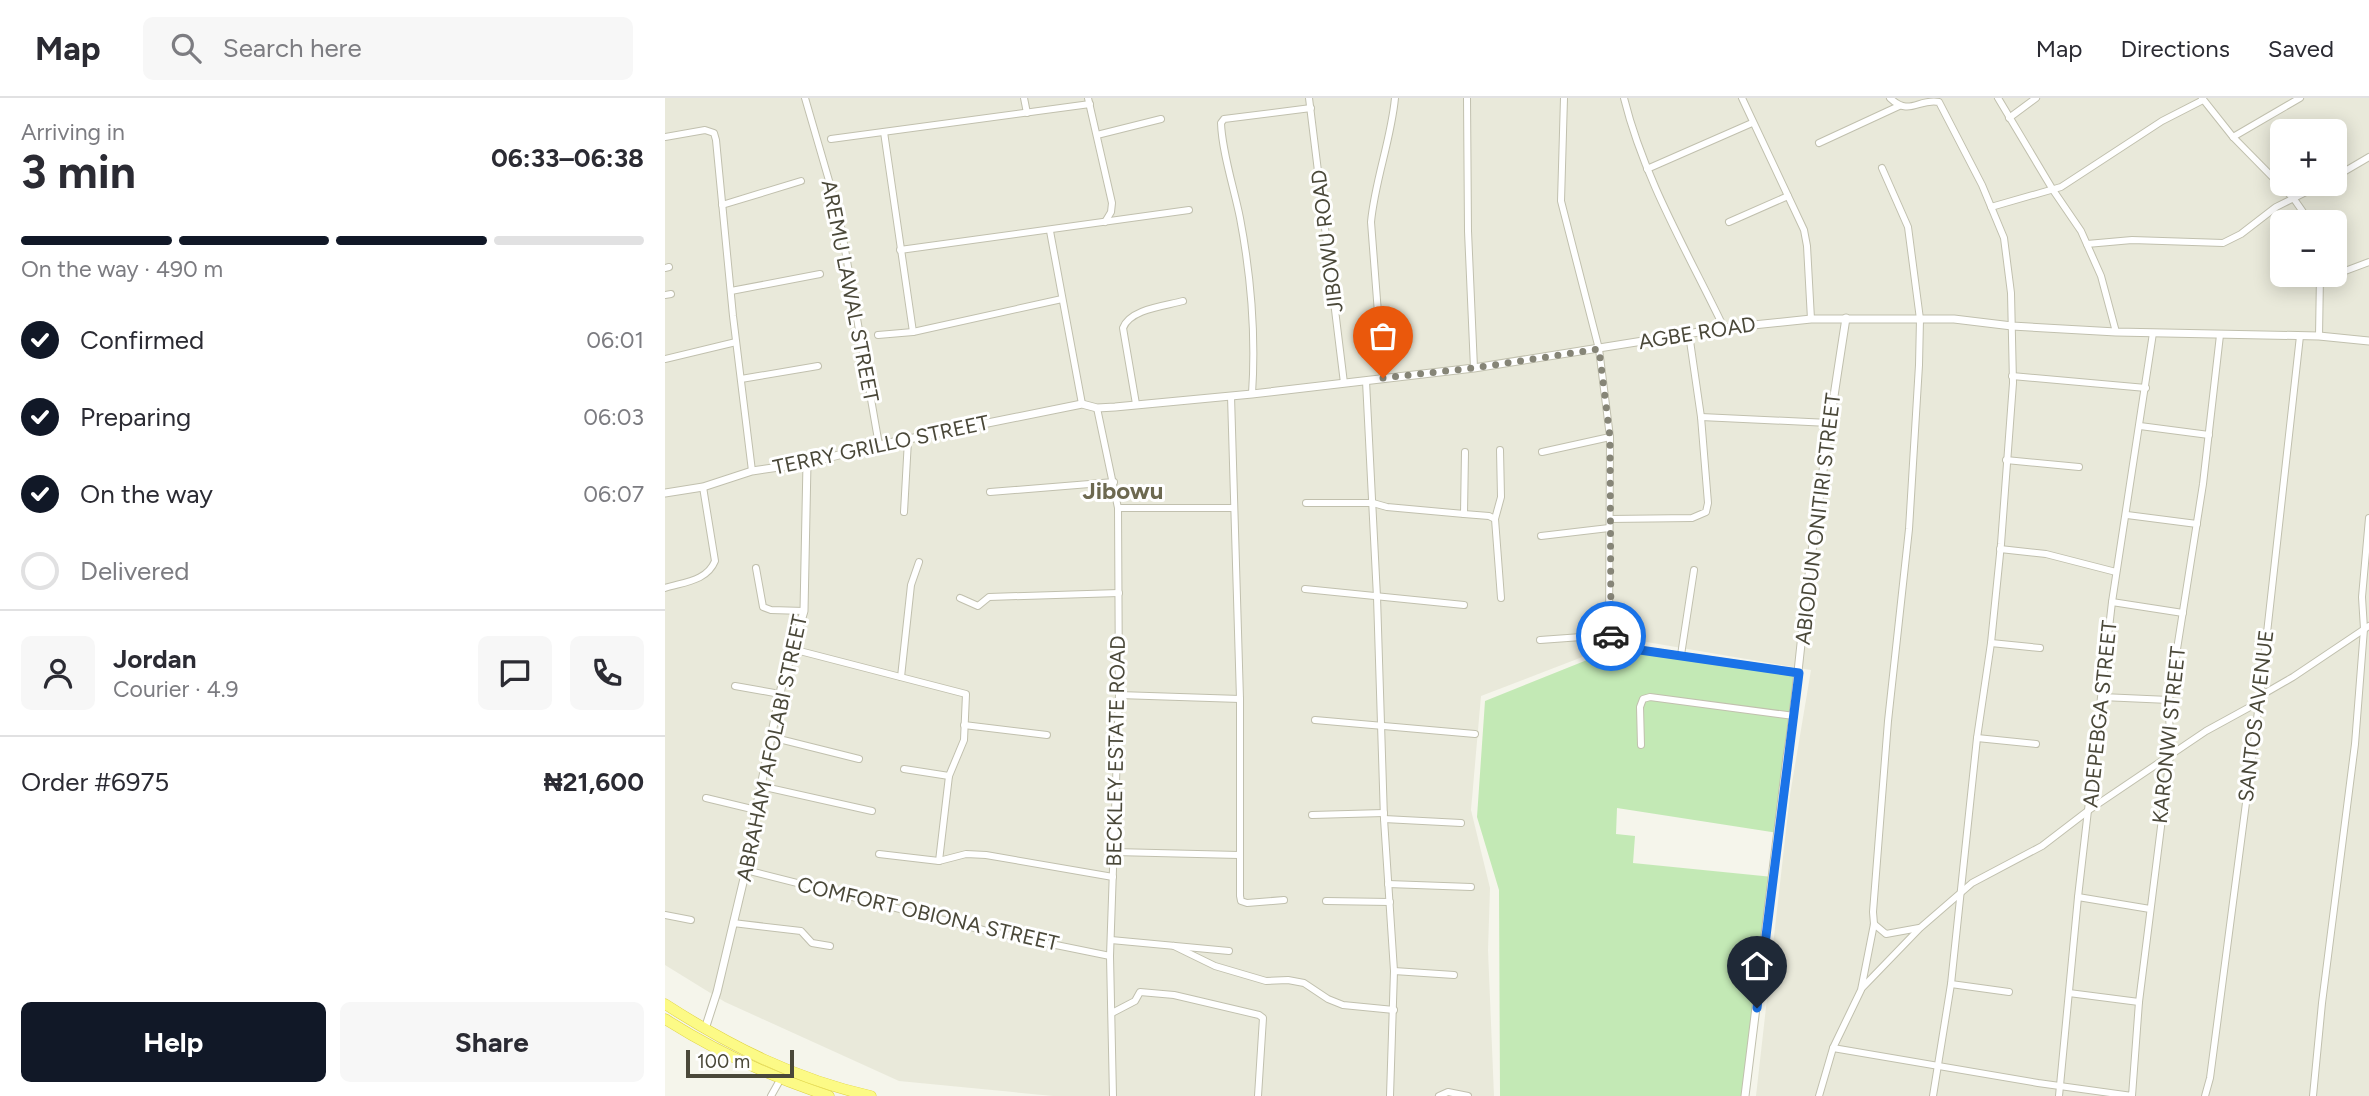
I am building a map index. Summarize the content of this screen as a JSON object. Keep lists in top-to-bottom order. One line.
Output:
{"streets":{"street":["JIBOWU ROAD","AREMU LAWAL STREET","AGBE ROAD","TERRY GRILLO STREET","ABIODUN ONITIRI STREET","ADEPEBGA STREET","SANTOS AVENUE","KARONWI STREET","ABRAHAM AFOLABI STREET","BECKLEY ESTATE ROAD","COMFORT OBIONA STREET"]},"crossings":[["JIBOWU ROAD","AGBE ROAD"],["AREMU LAWAL STREET","TERRY GRILLO STREET"],["AGBE ROAD","TERRY GRILLO STREET"],["AGBE ROAD","ABIODUN ONITIRI STREET"],["AGBE ROAD","ADEPEBGA STREET"],["AGBE ROAD","SANTOS AVENUE"],["AGBE ROAD","KARONWI STREET"],["AGBE ROAD","BECKLEY ESTATE ROAD"],["TERRY GRILLO STREET","ABRAHAM AFOLABI STREET"],["TERRY GRILLO STREET","BECKLEY ESTATE ROAD"],["ABRAHAM AFOLABI STREET","COMFORT OBIONA STREET"],["BECKLEY ESTATE ROAD","COMFORT OBIONA STREET"]],"districts":["Jibowu"],"scale_bar":"100 m","page":{"header":"Map","search":"Search here","nav":["Map","Directions","Saved"],"heading":["3 min","Arriving in","06:33–06:38"],"panel":["Jordan","Courier · 4.9","Order #6975","₦21,600"],"map_buttons":["+","−"],"bar":"On the way · 490 m","list":[["Confirmed","06:01"],["Preparing","06:03"],["On the way","06:07"],"Delivered"],"buttons":["Help","Share"],"scale":"100 m"}}
